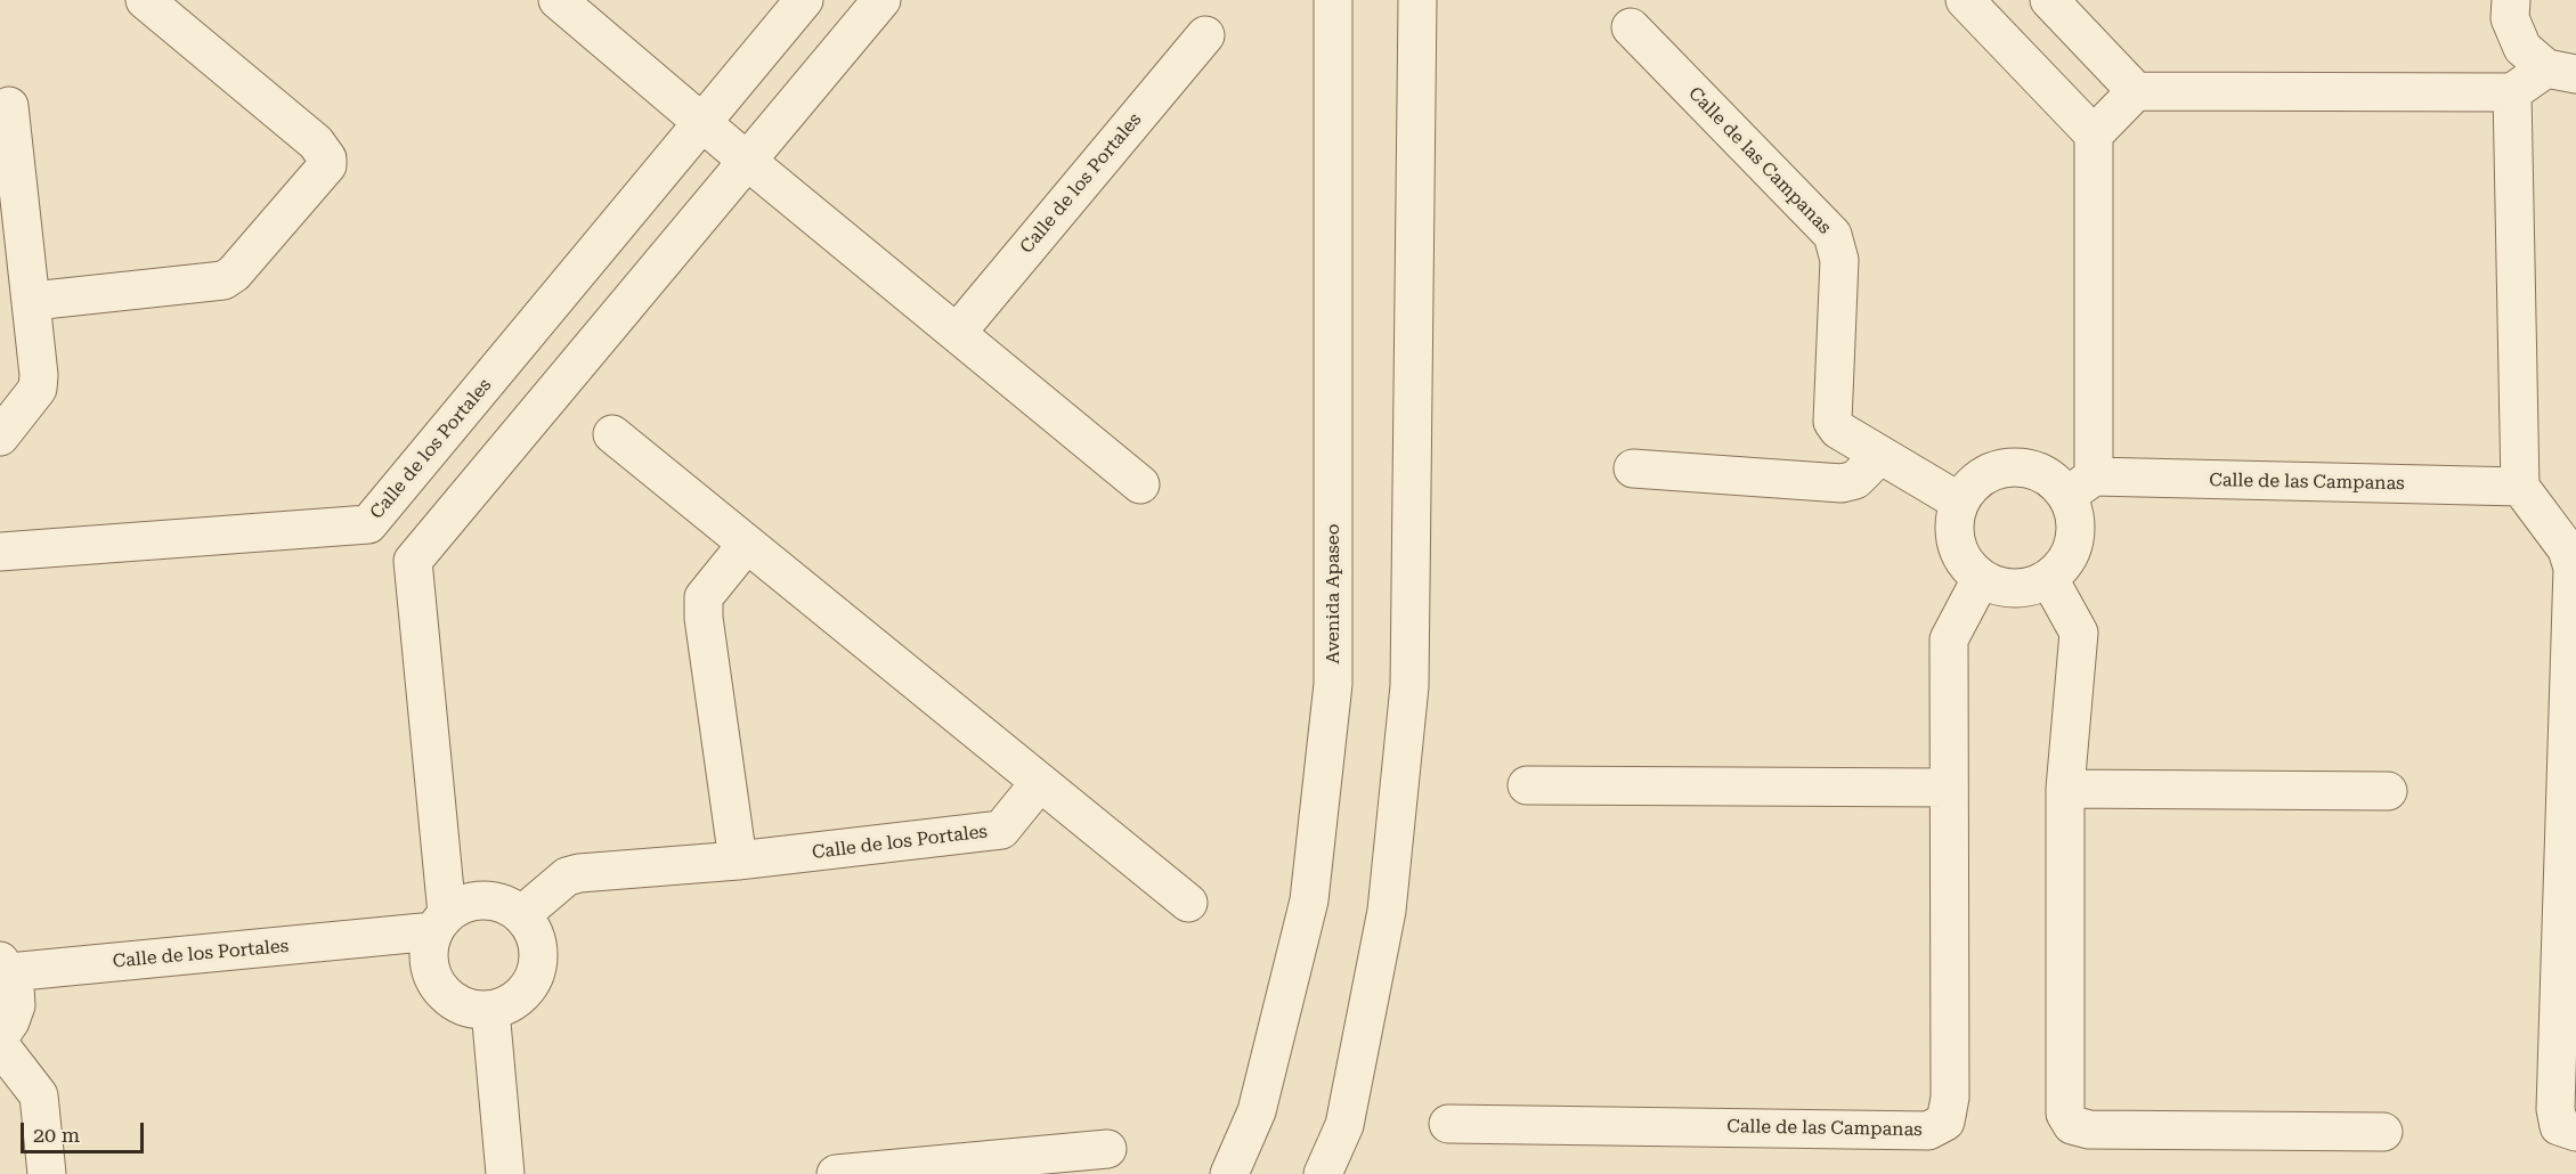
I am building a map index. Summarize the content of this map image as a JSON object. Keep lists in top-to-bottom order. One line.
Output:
{"streets":{"street":["Calle de las Campanas","Calle de los Portales","Avenida Apaseo"]},"scale_bar":"20 m"}
